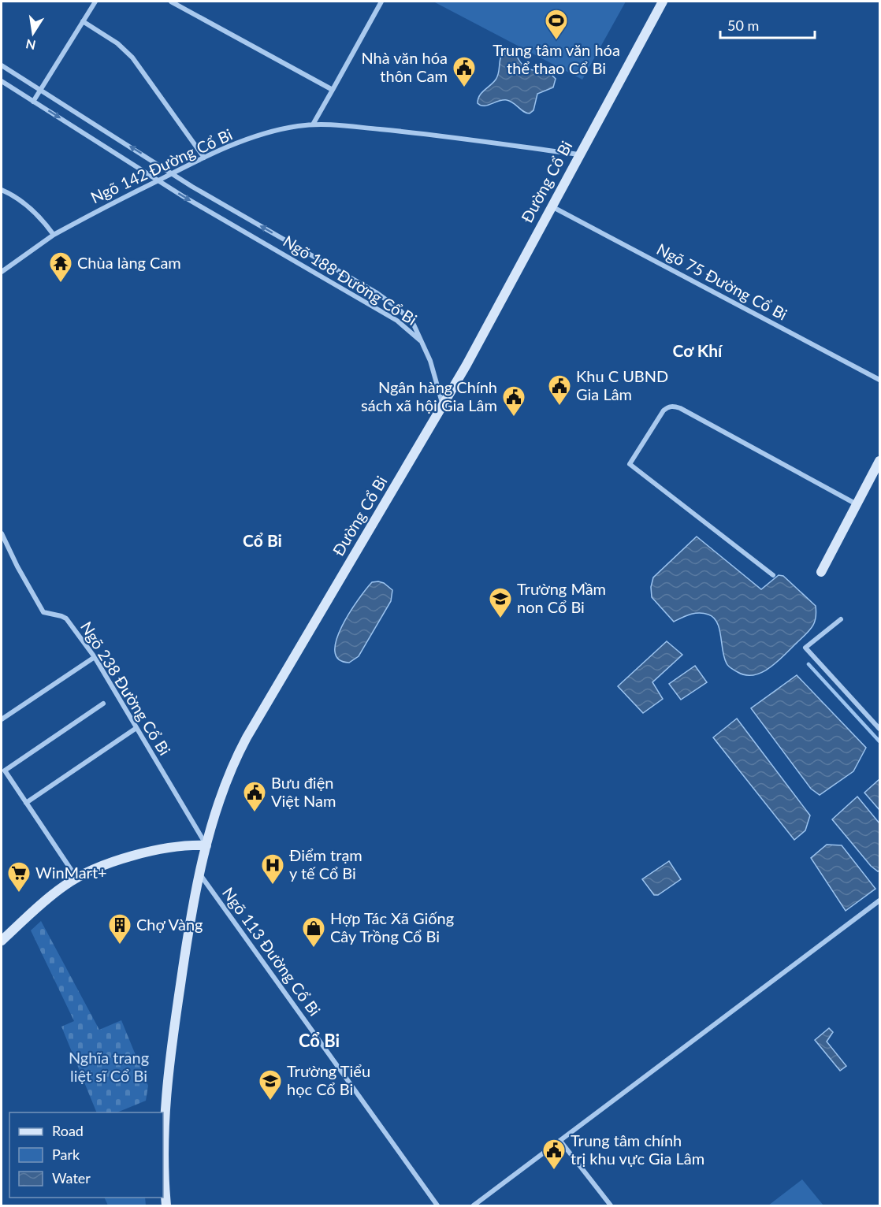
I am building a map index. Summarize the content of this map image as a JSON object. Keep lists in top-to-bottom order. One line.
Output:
{"streets":{"main road":["Đường Cổ Bi"],"street":["Ngõ 142 Đường Cổ Bi","Ngõ 188 Đường Cổ Bi","Ngõ 75 Đường Cổ Bi","Ngõ 238 Đường Cổ Bi","Ngõ 113 Đường Cổ Bi"]},"crossings":[["Ngõ 142 Đường Cổ Bi","Đường Cổ Bi"],["Ngõ 142 Đường Cổ Bi","Ngõ 188 Đường Cổ Bi"],["Đường Cổ Bi","Ngõ 188 Đường Cổ Bi"],["Đường Cổ Bi","Ngõ 75 Đường Cổ Bi"],["Đường Cổ Bi","Ngõ 238 Đường Cổ Bi"],["Đường Cổ Bi","Ngõ 113 Đường Cổ Bi"]],"districts":["Cơ Khí","Cổ Bi","Cổ Bi"],"parks":["Nghĩa trang liệt sĩ Cổ Bi"],"places":{"sports":["Trung tâm văn hóa thể thao Cổ Bi"],"public building":["Nhà văn hóa thôn Cam","Khu C UBND Gia Lâm","Ngân hàng Chính sách xã hội Gia Lâm","Bưu điện Việt Nam","Trung tâm chính trị khu vực Gia Lâm"],"temple":["Chùa làng Cam"],"school or university":["Trường Mầm non Cổ Bi","Trường Tiểu học Cổ Bi"],"hospital":["Điểm trạm y tế Cổ Bi"],"supermarket":["WinMart+"],"building":["Chợ Vàng"],"shop":["Hợp Tác Xã Giống Cây Trồng Cổ Bi"]},"legend":["Road","Park","Water"],"scale_bar":"50 m","north":"bottom"}
